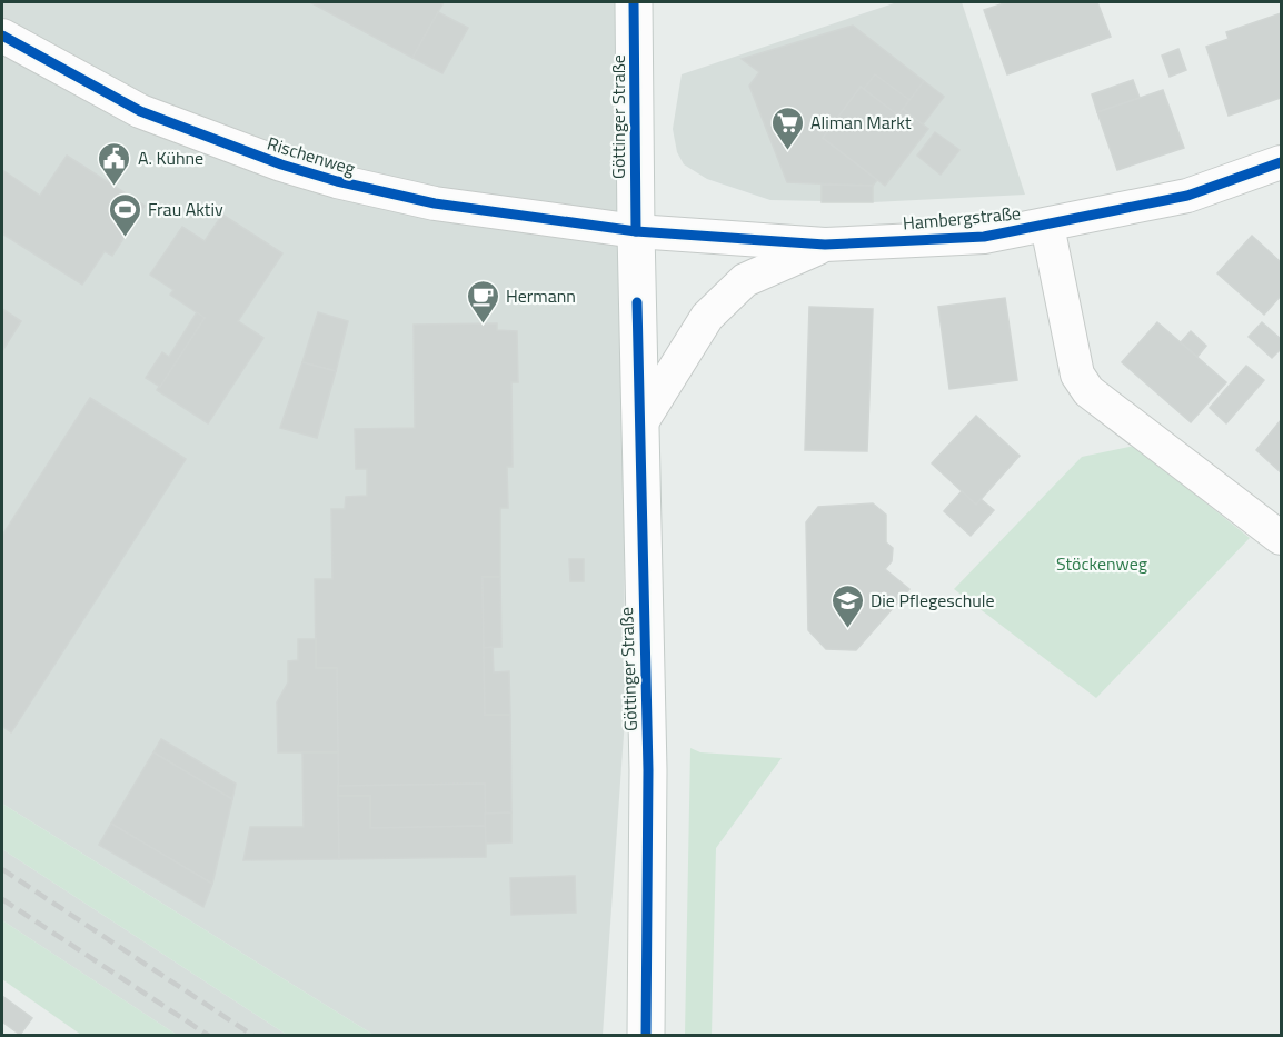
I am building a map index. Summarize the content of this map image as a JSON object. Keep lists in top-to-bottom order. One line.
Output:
{"streets":{"street":["Göttinger Straße","Rischenweg","Hambergstraße"]},"crossings":[["Göttinger Straße","Rischenweg"],["Göttinger Straße","Hambergstraße"],["Rischenweg","Hambergstraße"]],"parks":["Stöckenweg"],"places":{"supermarket":["Aliman Markt"],"public building":["A. Kühne"],"sports":["Frau Aktiv"],"cafe":["Hermann"],"school or university":["Die Pflegeschule"]}}
